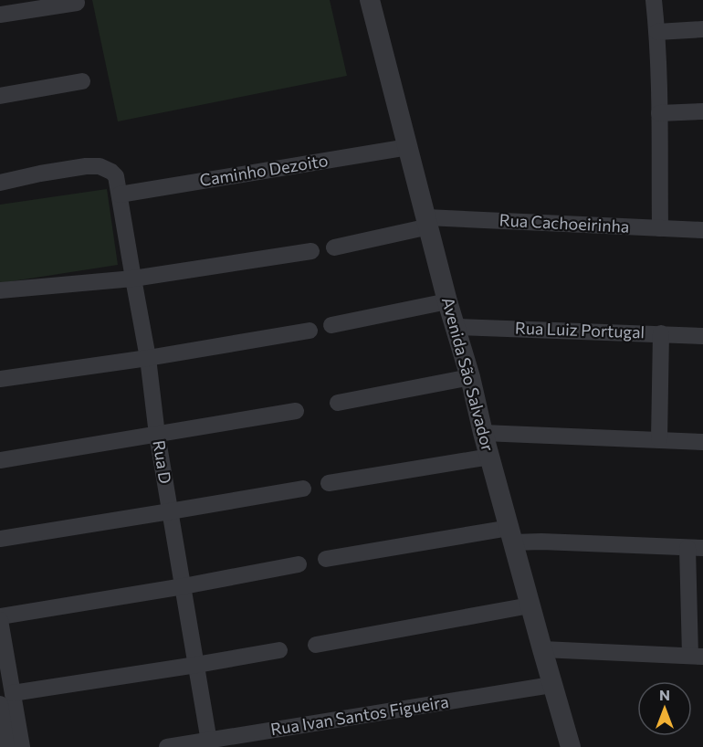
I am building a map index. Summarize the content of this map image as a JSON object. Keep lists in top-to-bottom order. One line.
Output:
{"streets":{"street":["Caminho Dezoito","Rua Cachoeirinha","Rua Luiz Portugal","Avenida São Salvador","Rua D","Rua Ivan Santos Figueira"]},"crossings":[["Caminho Dezoito","Avenida São Salvador"],["Caminho Dezoito","Rua D"],["Rua Cachoeirinha","Avenida São Salvador"],["Rua Luiz Portugal","Avenida São Salvador"],["Avenida São Salvador","Rua Ivan Santos Figueira"],["Rua D","Rua Ivan Santos Figueira"]],"north":"top"}
